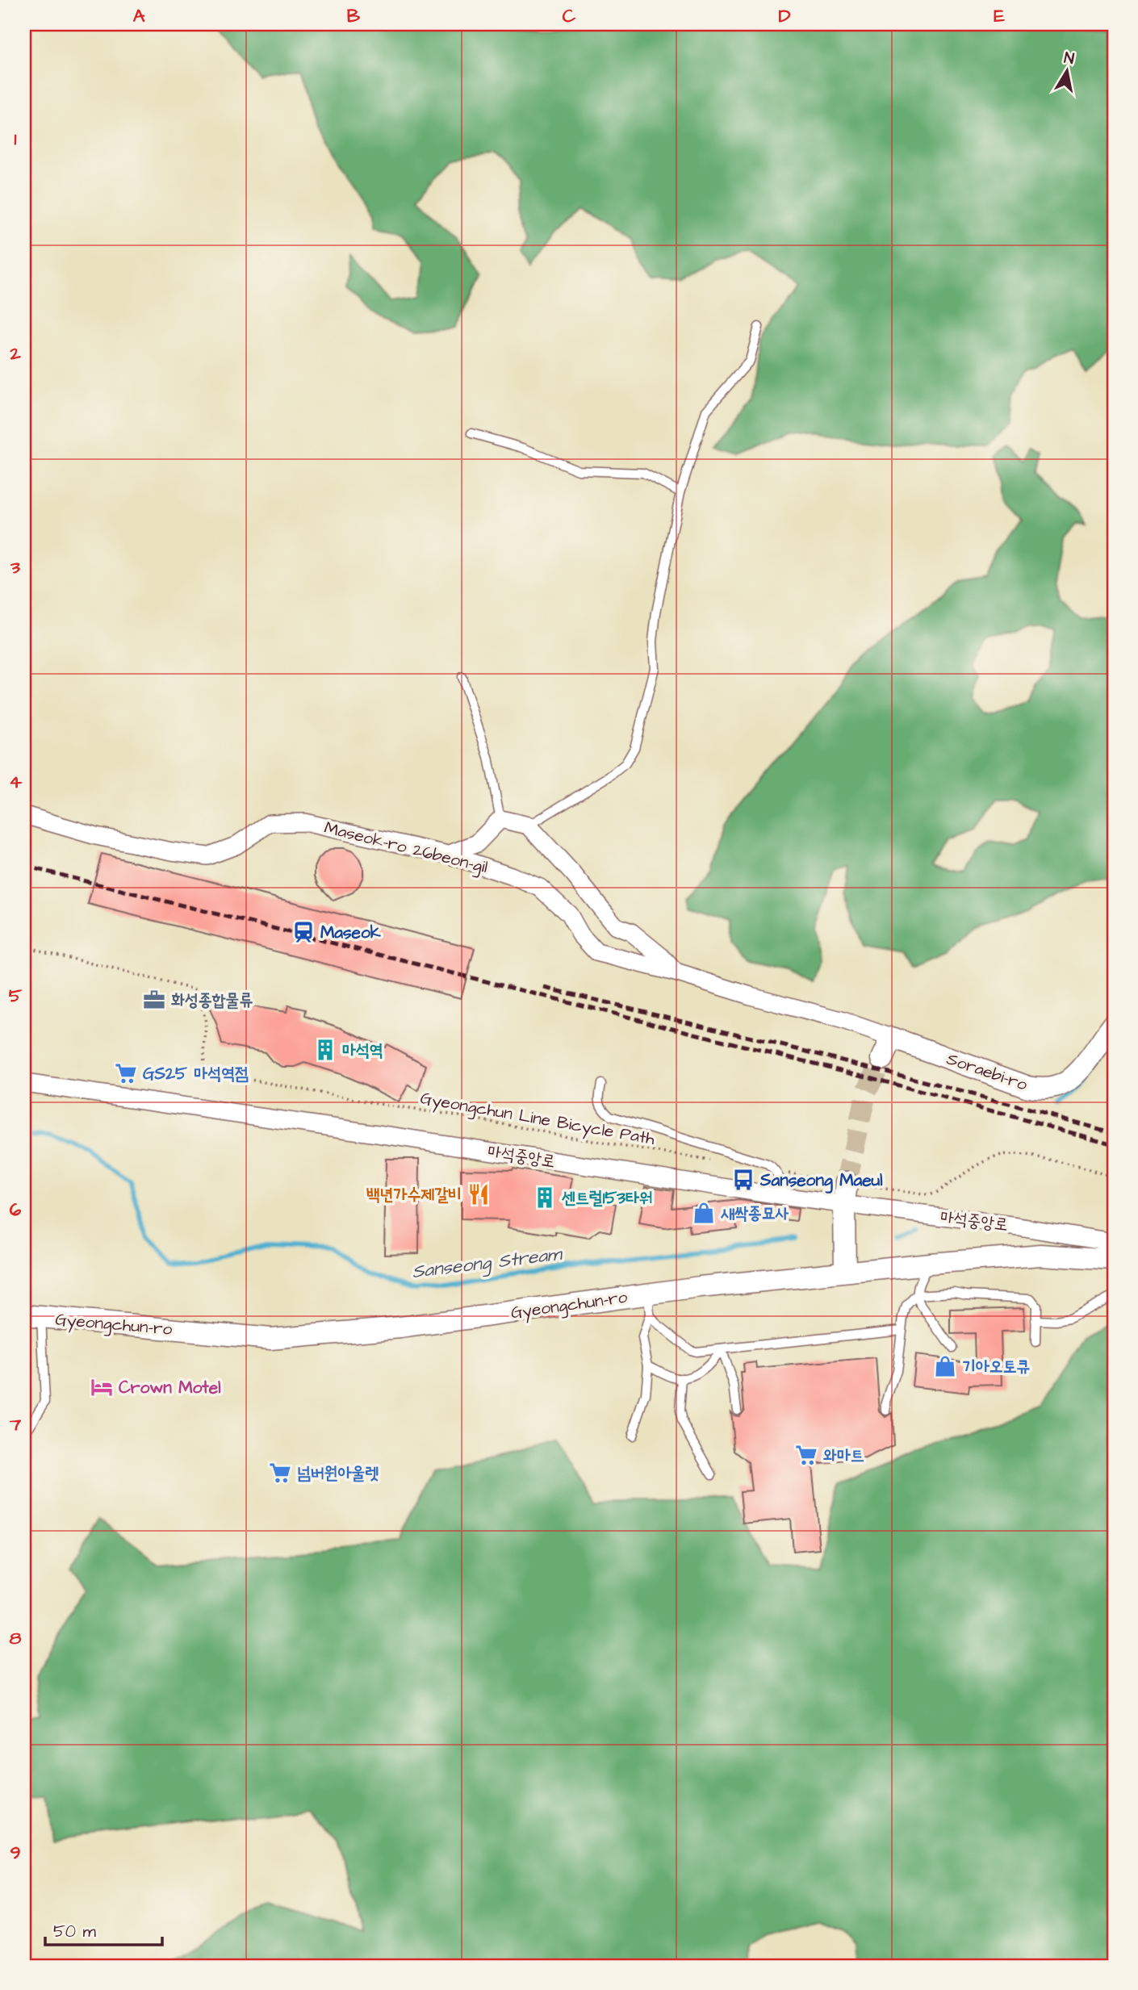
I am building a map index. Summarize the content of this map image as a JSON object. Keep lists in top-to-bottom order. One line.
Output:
{"streets":{"street":["Maseok-ro 26beon-gil","Soraebi-ro","마석중앙로","Gyeongchun-ro"],"path":["Gyeongchun Line Bicycle Path"]},"crossings":[["Maseok-ro 26beon-gil","Soraebi-ro"],["마석중앙로","Gyeongchun-ro"]],"water":["Sanseong Stream"],"places":{"station":["Maseok"],"office":["화성종합물류"],"building":["마석역","센트럴153타워"],"supermarket":["GS25 마석역점","와마트","넘버원아울렛"],"bus stop":["Sanseong Maeul"],"restaurant":["백년가수제갈비"],"shop":["새싹종묘사","기아오토큐"],"hotel":["Crown Motel"]},"scale_bar":"50 m","north":"top","grid":{"columns":["A","B","C","D","E"],"rows":["1","2","3","4","5","6","7","8","9"]}}
